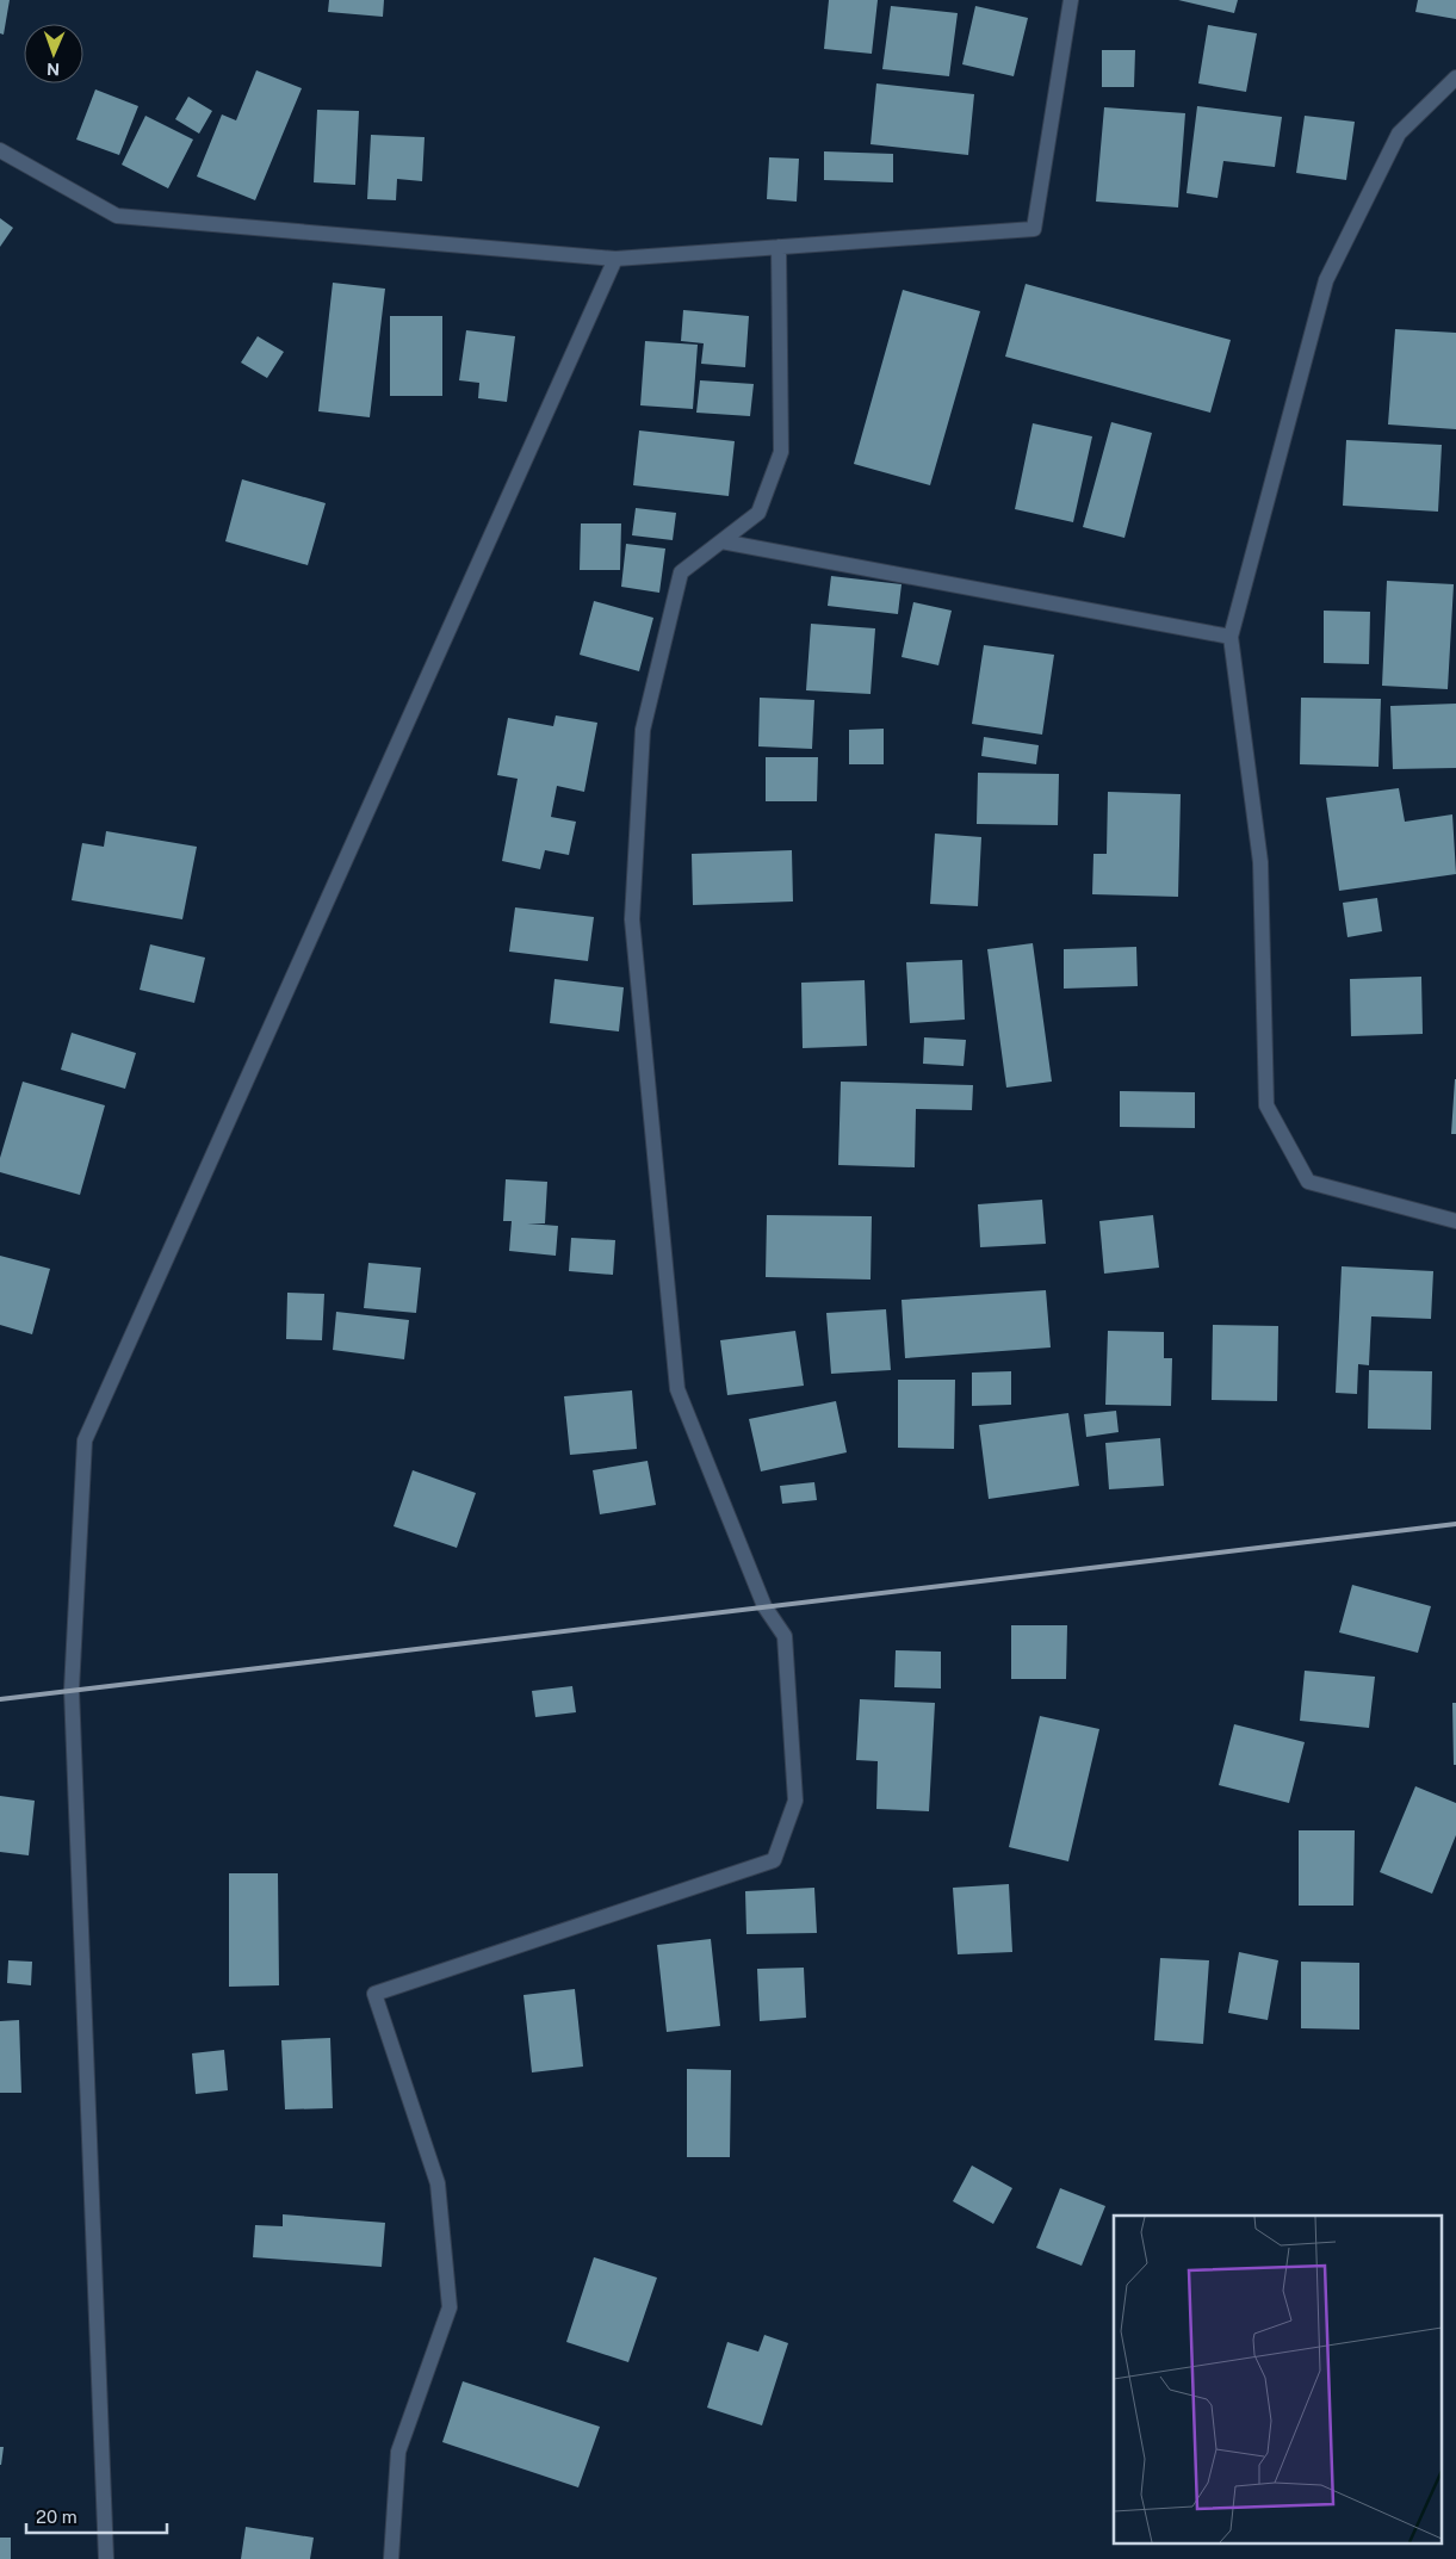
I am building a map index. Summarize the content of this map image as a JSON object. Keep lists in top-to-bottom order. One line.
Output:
{"scale_bar":"20 m","north":"bottom"}
